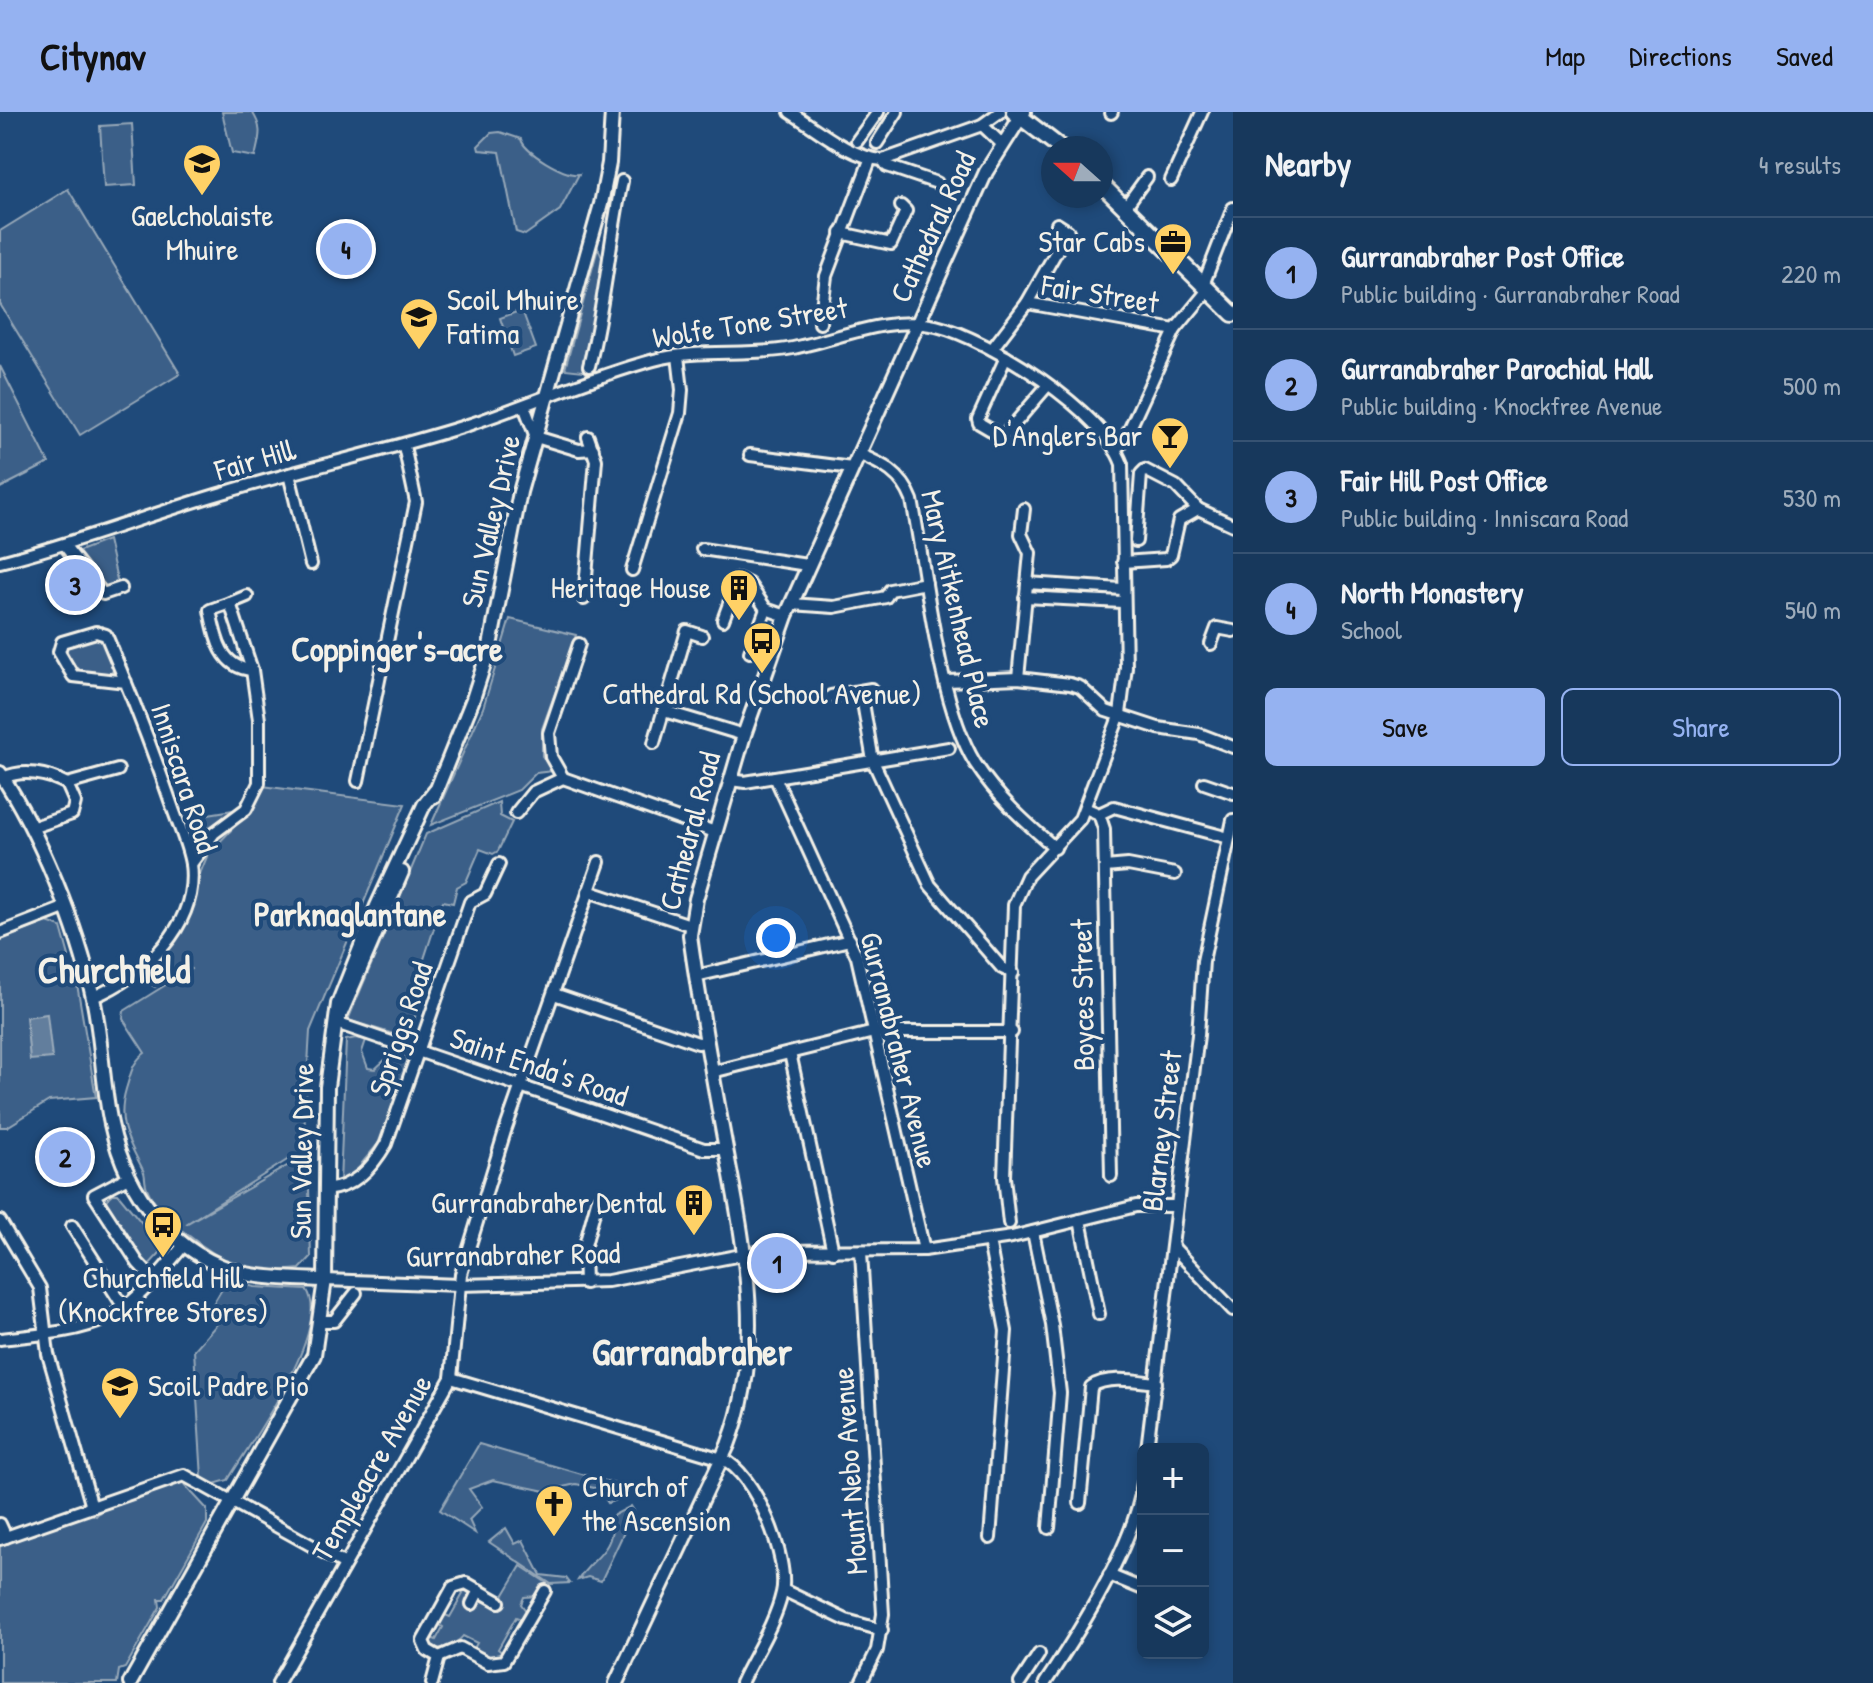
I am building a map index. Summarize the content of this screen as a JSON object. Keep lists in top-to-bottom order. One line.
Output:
{"streets":{"street":["Cathedral Road","Fair Street","Wolfe Tone Street","Fair Hill","Sun Valley Drive","Mary Aitkenhead Place","Inniscara Road","Boyces Street","Spriggs Road","Gurranabraher Avenue","Saint Enda's Road","Blarney Street","Gurranabraher Road","Templeacre Avenue","Mount Nebo Avenue"]},"crossings":[["Cathedral Road","Wolfe Tone Street"],["Cathedral Road","Mary Aitkenhead Place"],["Cathedral Road","Saint Enda's Road"],["Cathedral Road","Gurranabraher Road"],["Fair Street","Wolfe Tone Street"],["Wolfe Tone Street","Fair Hill"],["Wolfe Tone Street","Sun Valley Drive"],["Fair Hill","Sun Valley Drive"],["Sun Valley Drive","Spriggs Road"],["Sun Valley Drive","Saint Enda's Road"],["Sun Valley Drive","Gurranabraher Road"],["Spriggs Road","Saint Enda's Road"],["Gurranabraher Avenue","Gurranabraher Road"],["Saint Enda's Road","Templeacre Avenue"],["Blarney Street","Gurranabraher Road"],["Gurranabraher Road","Templeacre Avenue"],["Gurranabraher Road","Mount Nebo Avenue"]],"districts":["Coppinger's-acre","Parknaglantane","Churchfield","Garranabraher"],"places":{"school or university":["Gaelcholaiste Mhuire","Scoil Mhuire Fatima","Scoil Padre Pio"],"office":["Star Cabs"],"bar":["D'Anglers Bar"],"building":["Heritage House","Gurranabraher Dental"],"bus stop":["Cathedral Rd (School Avenue)","Churchfield Hill (Knockfree Stores)"],"church":["Church of the Ascension"]},"north":"left","page":{"header":"Citynav","nav":["Map","Directions","Saved"],"heading":["Nearby","4 results"],"list":[{"mark":"1","name":"Gurranabraher Post Office","note":"Public building · Gurranabraher Road","value":"220 m"},{"mark":"2","name":"Gurranabraher Parochial Hall","note":"Public building · Knockfree Avenue","value":"500 m"},{"mark":"3","name":"Fair Hill Post Office","note":"Public building · Inniscara Road","value":"530 m"},{"mark":"4","name":"North Monastery","note":"School","value":"540 m"}],"pins":["4","3","2","1"],"buttons":["Save","Share"],"map_buttons":["+","−"]}}
